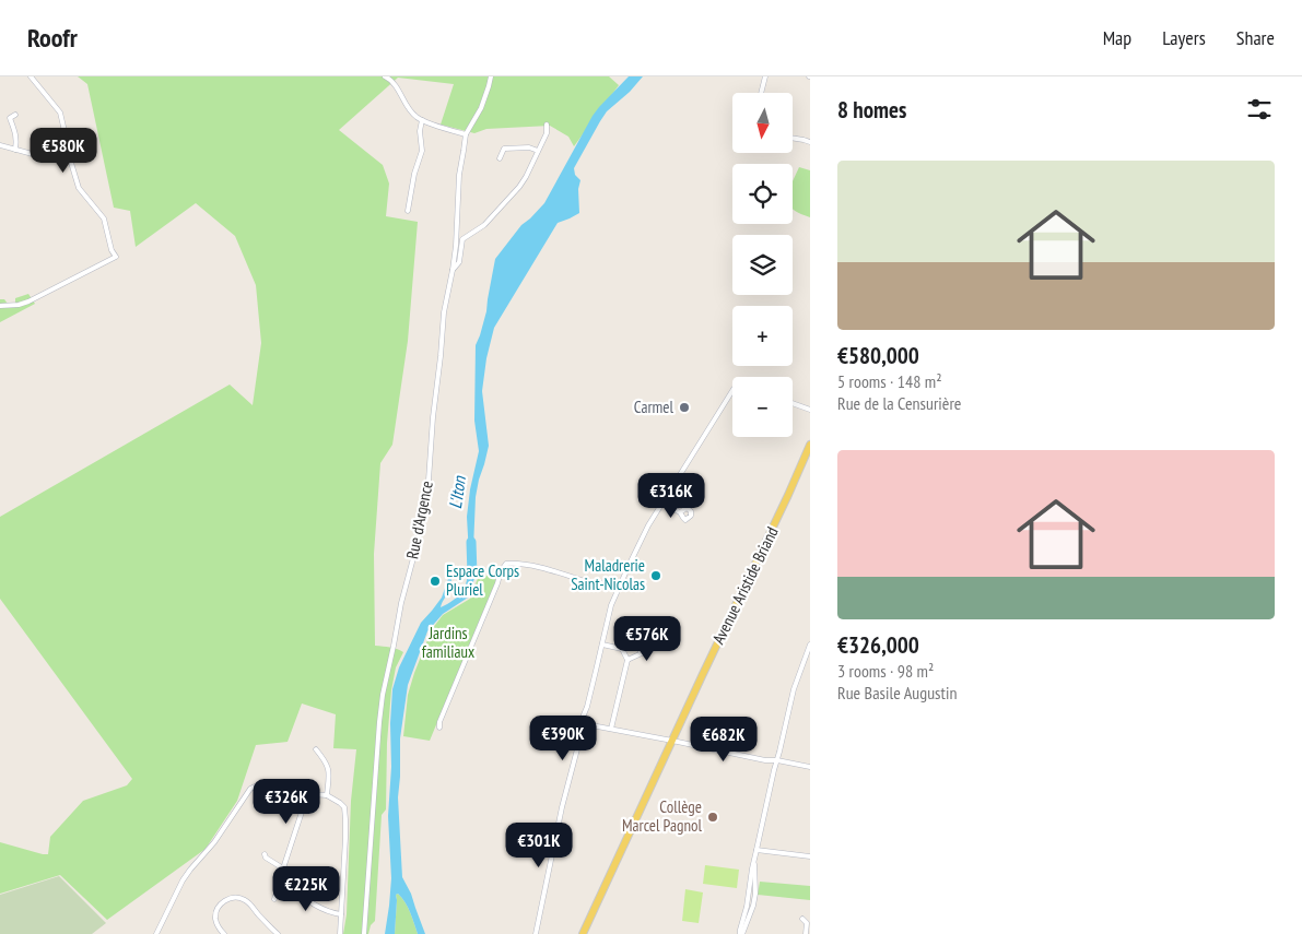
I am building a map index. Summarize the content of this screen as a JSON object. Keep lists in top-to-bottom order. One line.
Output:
{"streets":{"main road":["Avenue Aristide Briand"],"street":["Rue d'Argence"]},"water":["L'Iton"],"parks":["Jardins familiaux"],"places":["Carmel","Maladrerie Saint-Nicolas","Espace Corps Pluriel","Collège Marcel Pagnol"],"north":"bottom","page":{"header":"Roofr","nav":["Map","Layers","Share"],"heading":"8 homes","map_buttons":["+","−"],"price":["€580K","€316K","€576K","€390K","€682K","€326K","€301K","€225K"],"list":[{"name":"€580,000","note":"5 rooms · 148 m² · Rue de la Censurière"},{"name":"€326,000","note":"3 rooms · 98 m² · Rue Basile Augustin"}]}}
